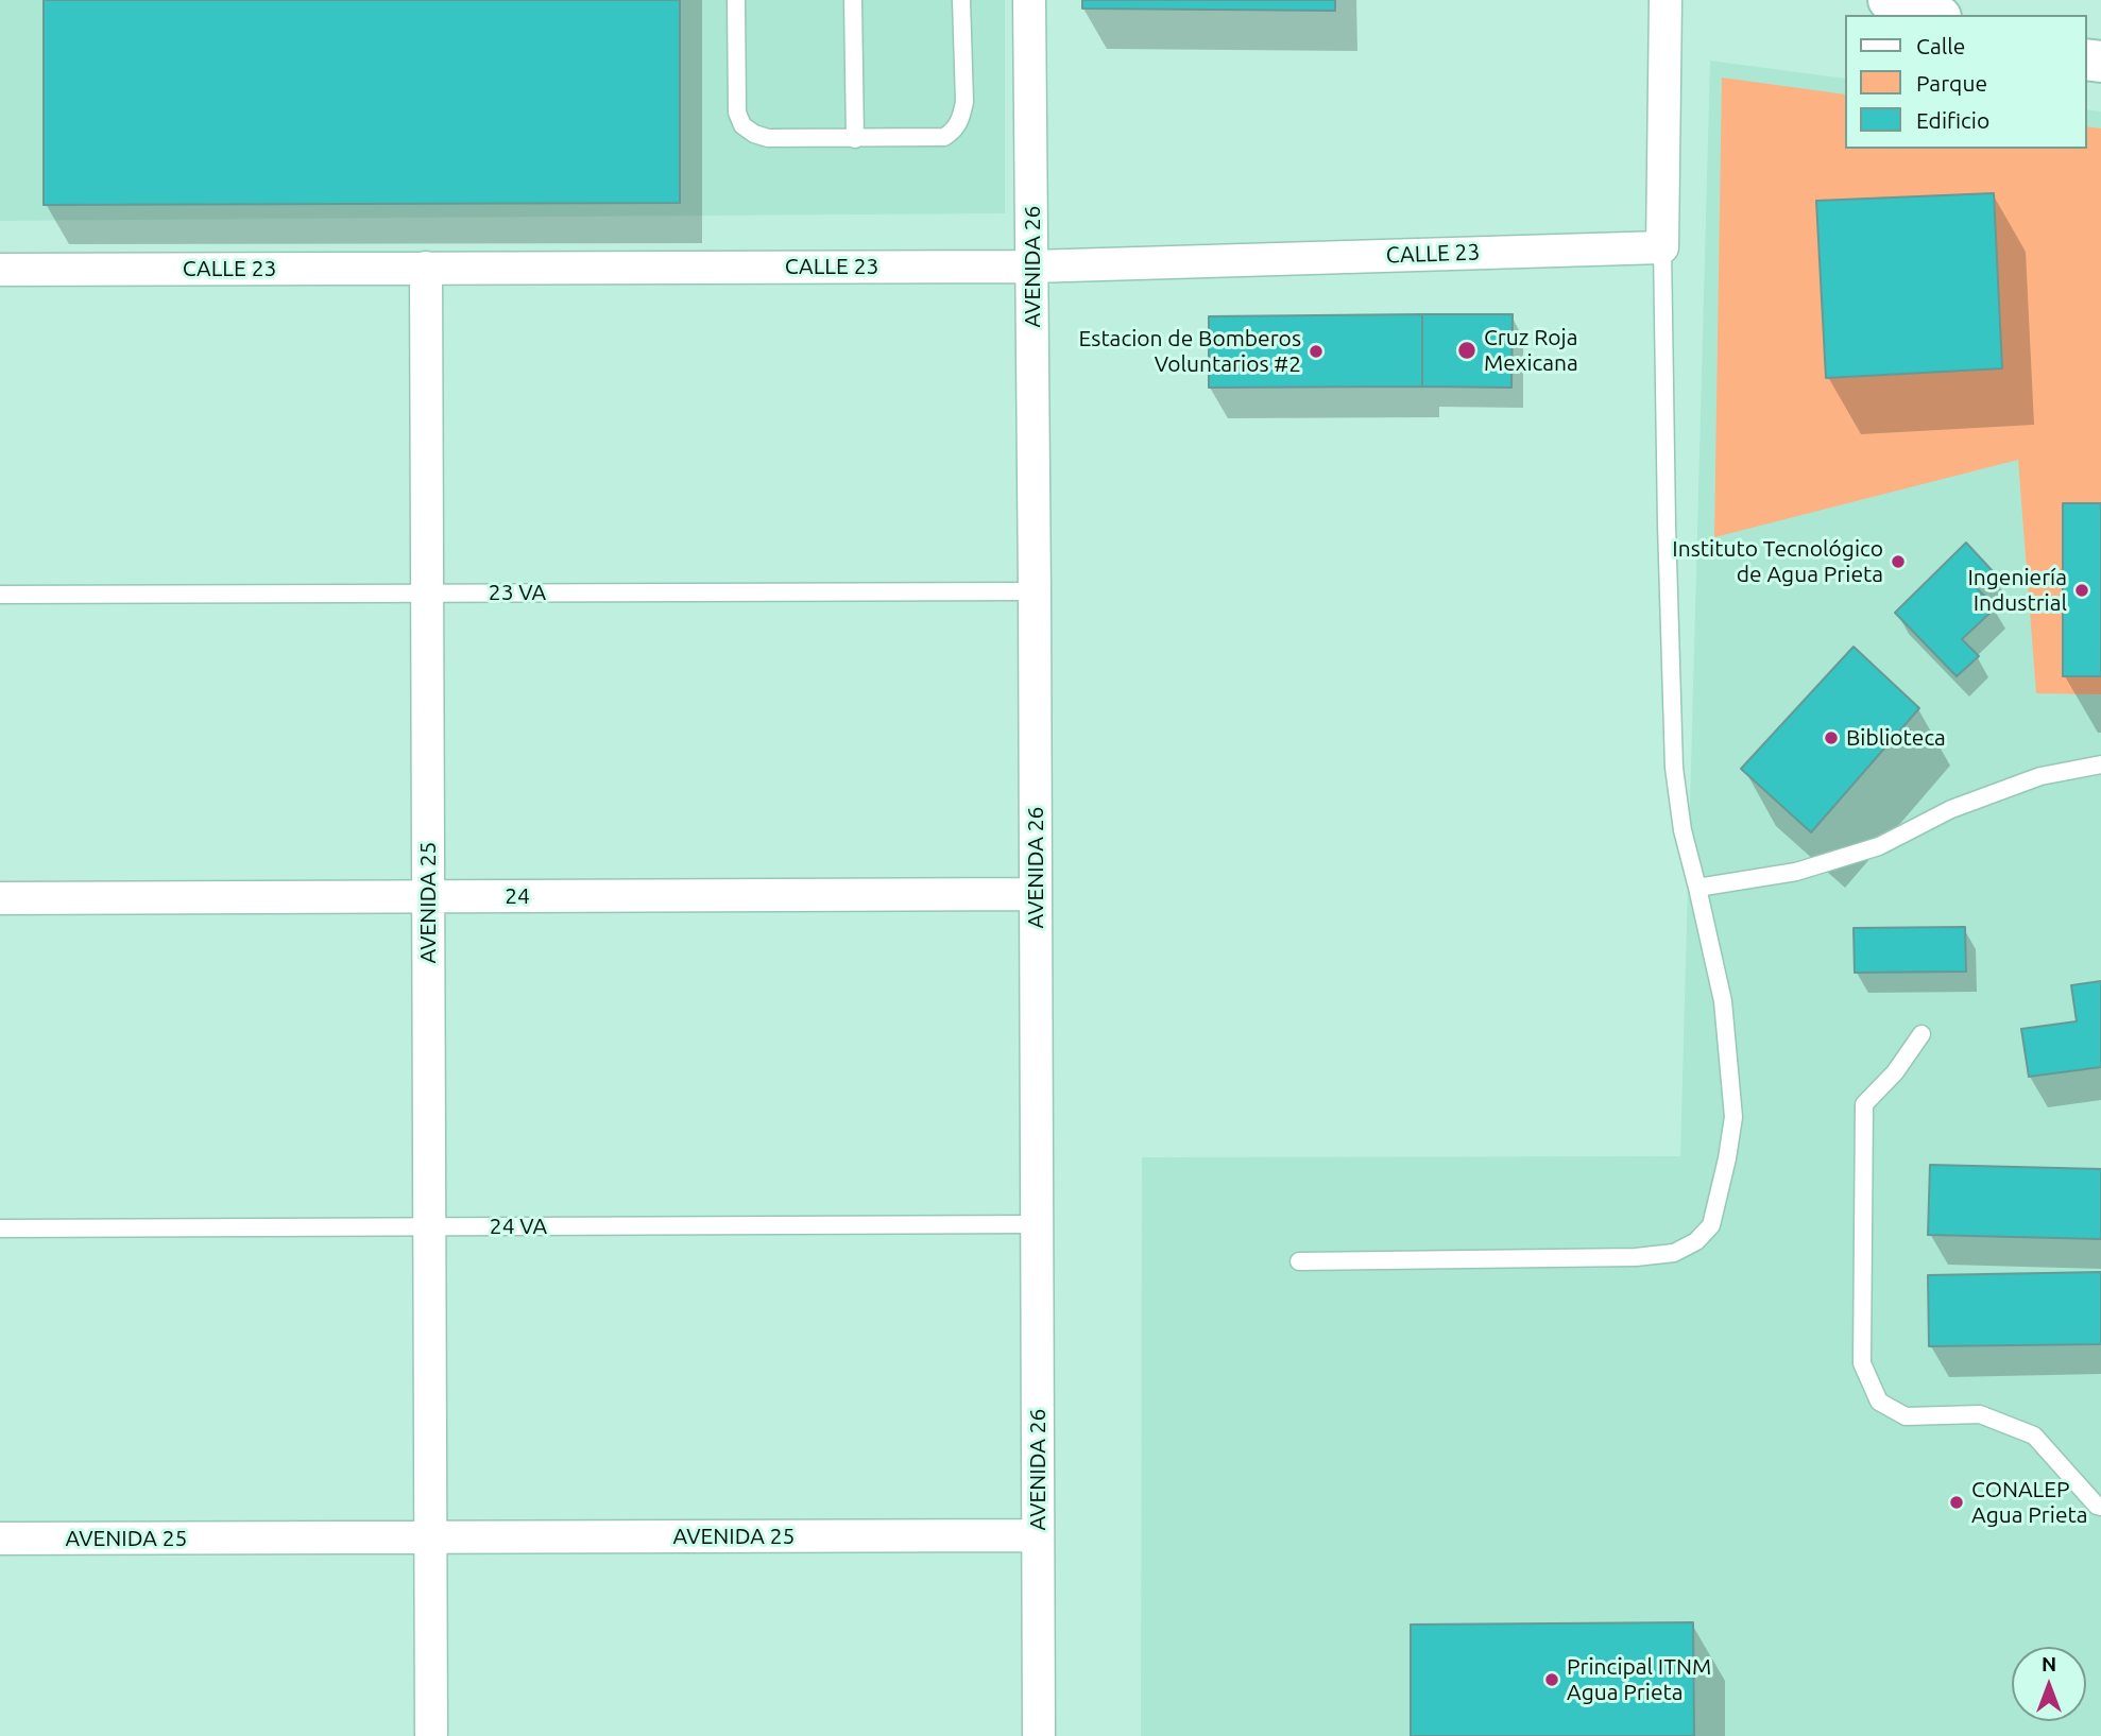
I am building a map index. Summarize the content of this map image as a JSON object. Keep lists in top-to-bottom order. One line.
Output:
{"streets":{"street":["CALLE 23","AVENIDA 26","24","AVENIDA 25"],"lane":["23 VA","24 VA"]},"crossings":[["CALLE 23","AVENIDA 26"],["CALLE 23","AVENIDA 25"],["AVENIDA 26","23 VA"],["AVENIDA 26","24"],["AVENIDA 26","AVENIDA 25"],["AVENIDA 26","24 VA"],["23 VA","AVENIDA 25"],["24","AVENIDA 25"],["AVENIDA 25","24 VA"]],"places":["Cruz Roja Mexicana","Estacion de Bomberos Voluntarios #2","Instituto Tecnológico de Agua Prieta","Ingeniería Industrial","Biblioteca","CONALEP Agua Prieta","Principal ITNM Agua Prieta"],"legend":["Calle","Parque","Edificio"],"north":"top"}
